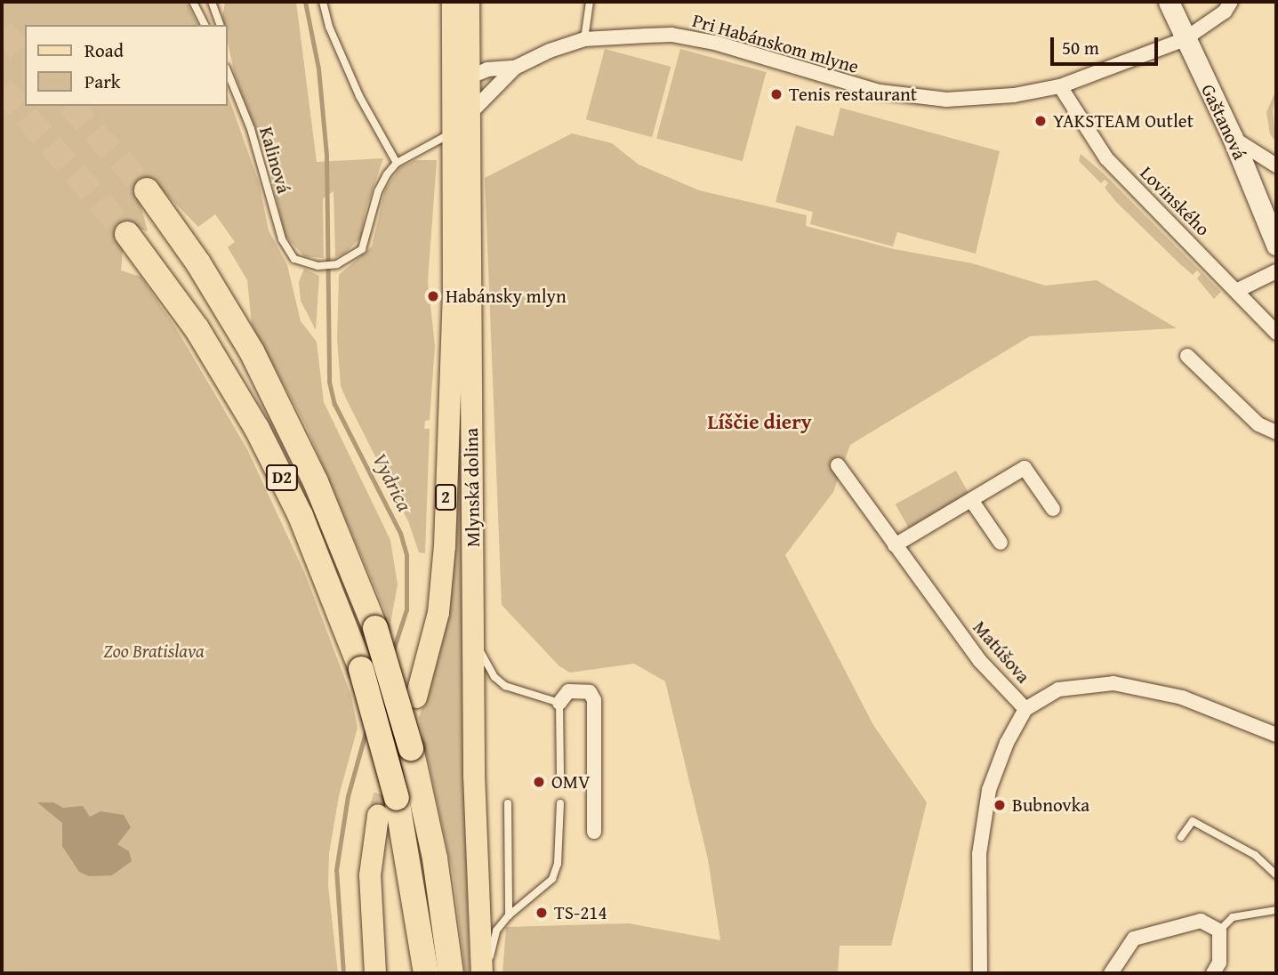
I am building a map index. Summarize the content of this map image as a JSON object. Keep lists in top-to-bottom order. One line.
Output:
{"streets":{"highway":["D2"],"main road":["Mlynská dolina","2"],"street":["Pri Habánskom mlyne","Gaštanová","Lovinského","Matúšova"],"lane":["Kalinová"]},"crossings":[["Pri Habánskom mlyne","Gaštanová"],["Pri Habánskom mlyne","Lovinského"],["Pri Habánskom mlyne","Mlynská dolina"]],"districts":["Líščie diery"],"water":["Vydrica"],"parks":["Zoo Bratislava"],"places":["Tenis restaurant","YAKSTEAM Outlet","Habánsky mlyn","OMV","Bubnovka","TS-214"],"legend":["Road","Park"],"scale_bar":"50 m"}
